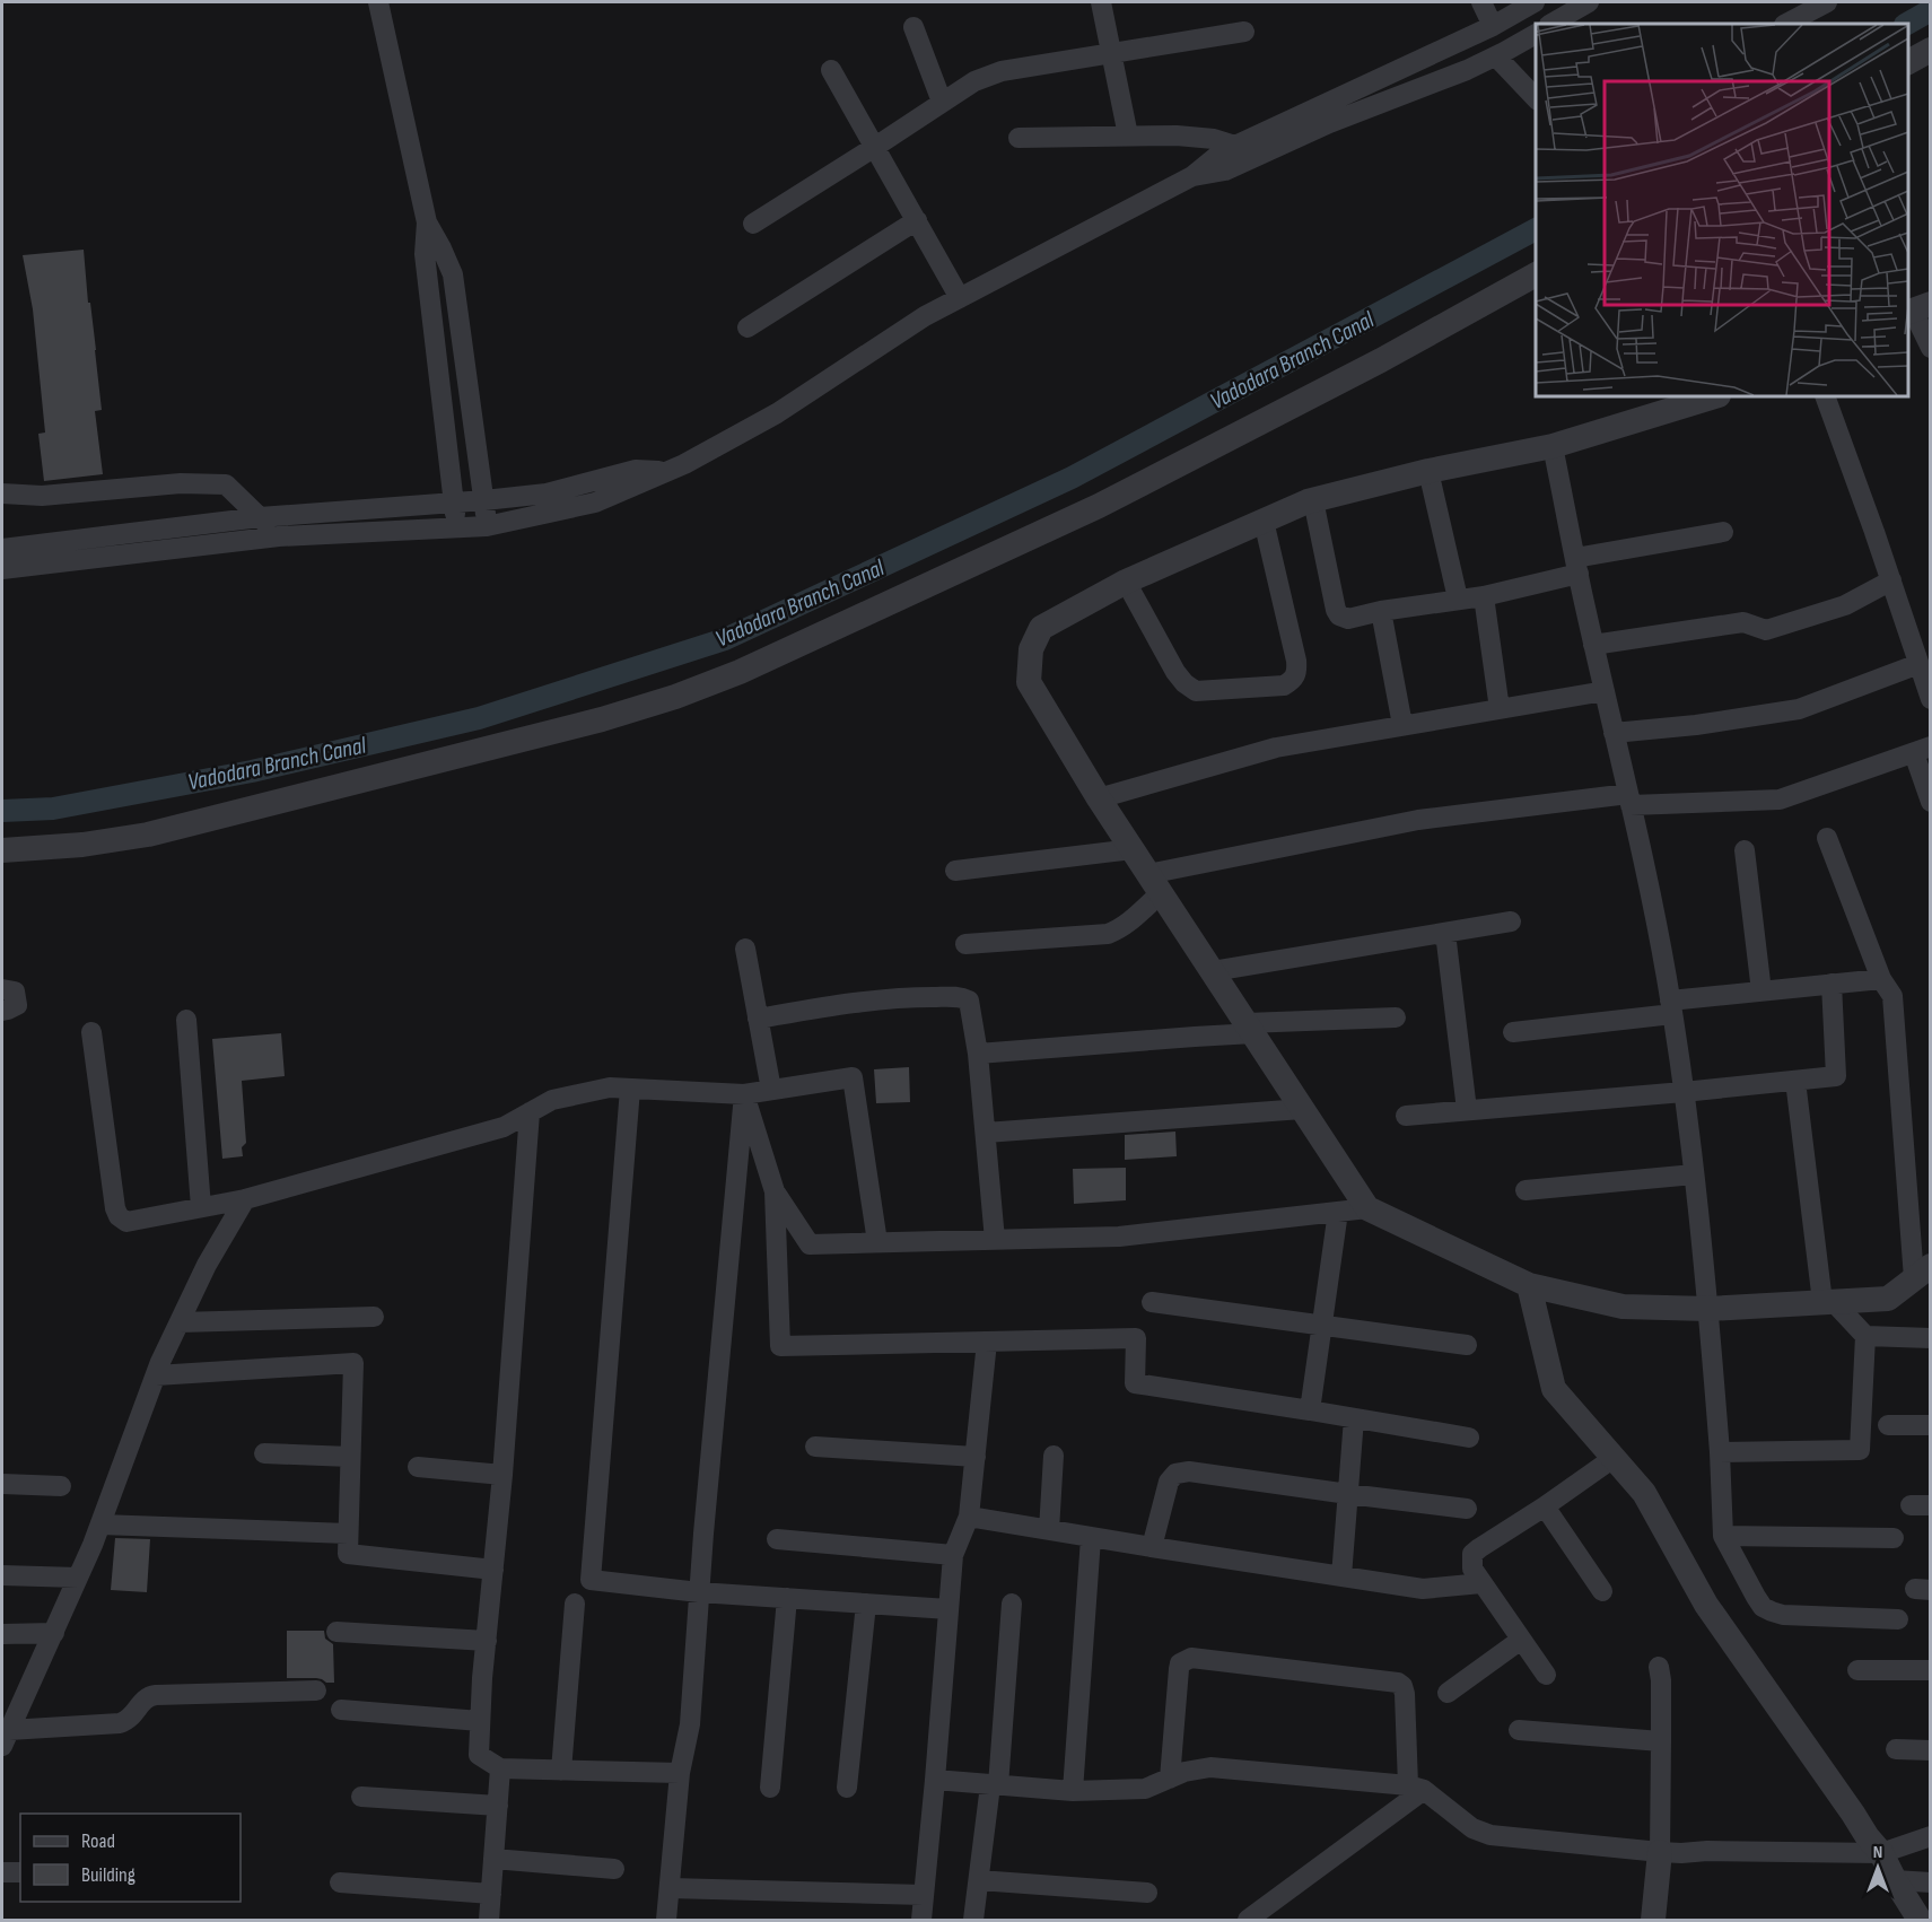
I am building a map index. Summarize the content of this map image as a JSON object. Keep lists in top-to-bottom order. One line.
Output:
{"water":["Vadodara Branch Canal"],"legend":["Road","Building"],"north":"top"}
